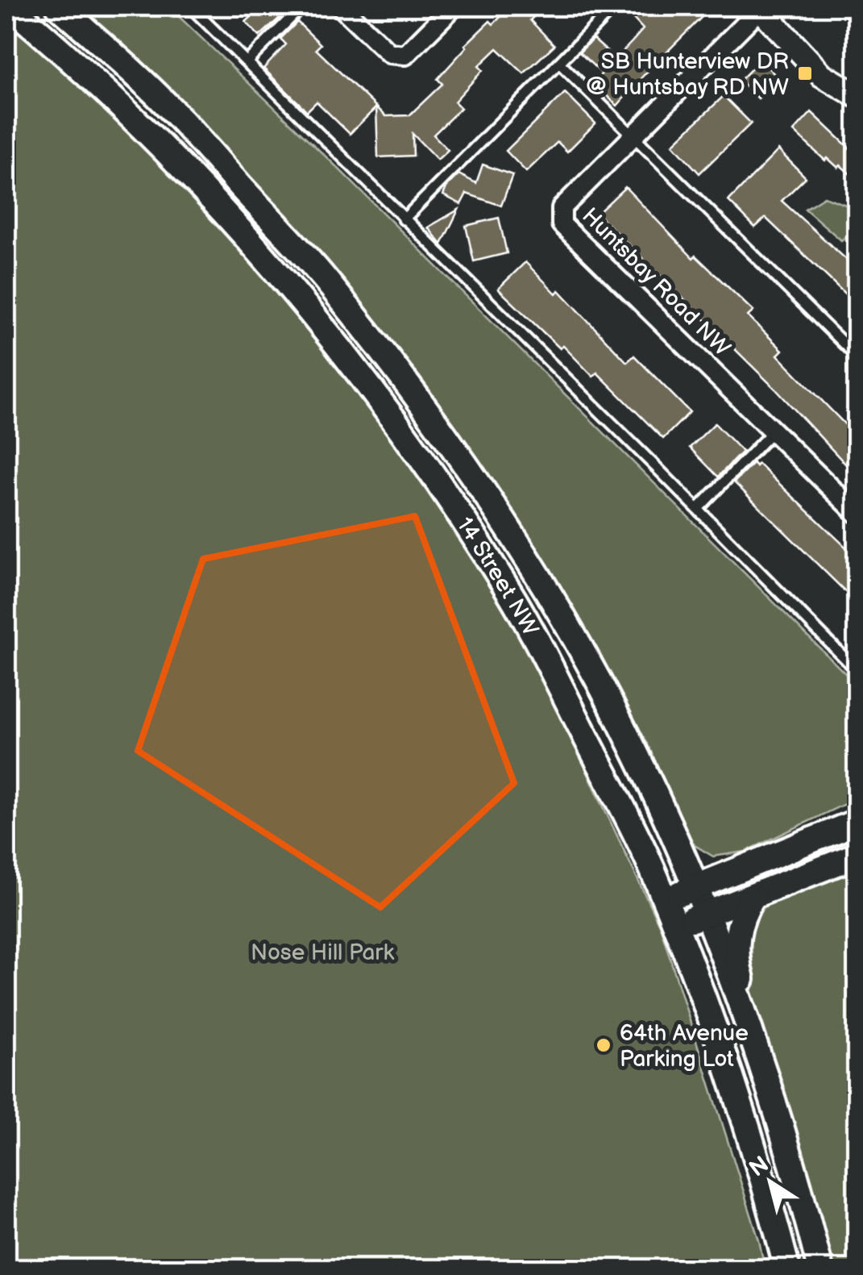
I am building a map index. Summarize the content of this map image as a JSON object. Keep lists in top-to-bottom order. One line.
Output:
{"streets":{"main road":["14 Street NW"],"street":["Huntsbay Road NW"]},"parks":["Nose Hill Park"],"places":{"transit":["SB Hunterview DR @ Huntsbay RD NW"],"other":["64th Avenue Parking Lot"]},"north":"top left"}
